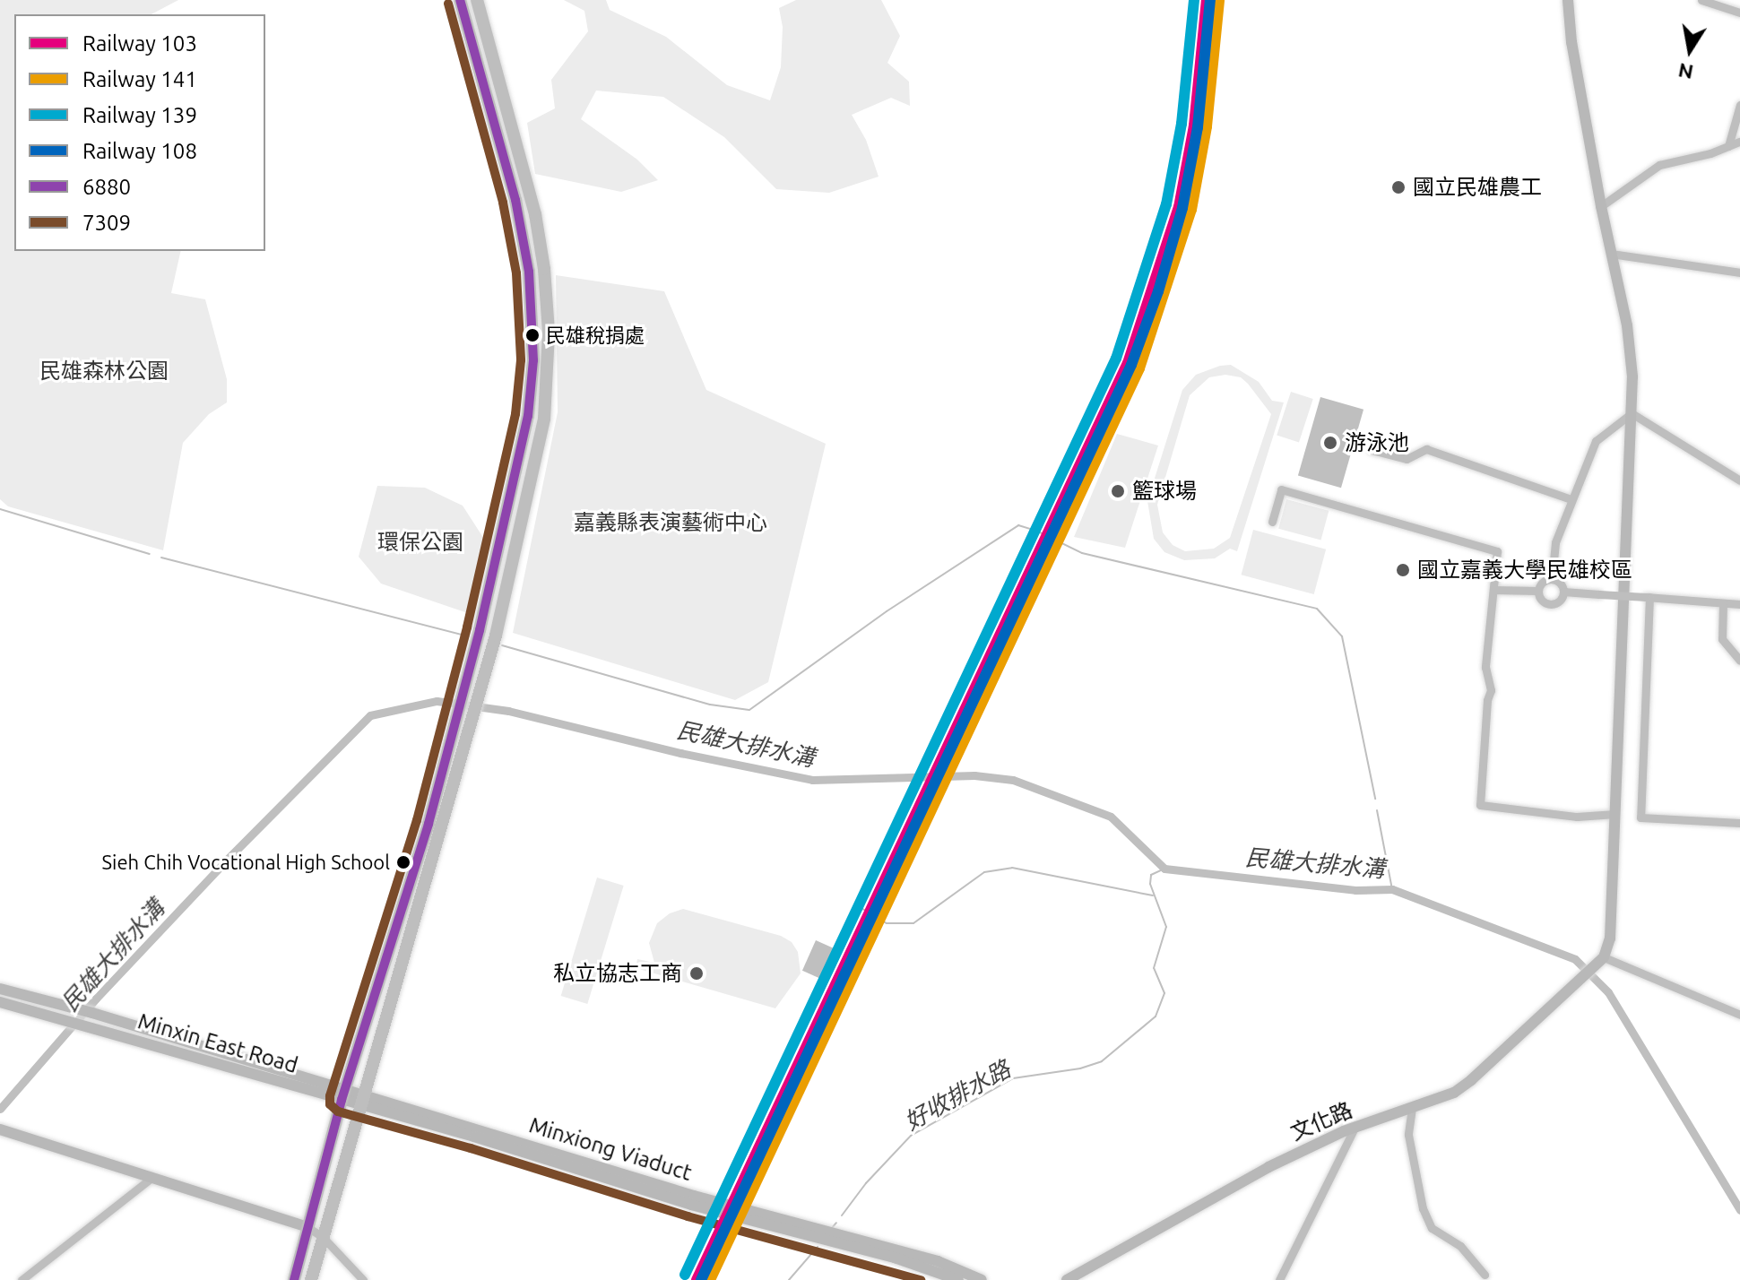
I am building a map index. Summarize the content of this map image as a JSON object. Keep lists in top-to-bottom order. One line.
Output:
{"streets":{"main road":["Minxin East Road","文化路","Minxiong Viaduct"]},"water":["民雄大排水溝","好收排水路"],"parks":["民雄森林公園","嘉義縣表演藝術中心","環保公園"],"places":["國立民雄農工","民雄稅捐處","游泳池","籃球場","國立嘉義大學民雄校區","Sieh Chih Vocational High School","私立協志工商"],"lines":["rail line 103","rail line 139","rail line 108","transit line 6880","rail line 141","transit line 7309"],"legend":["Railway 103","Railway 141","Railway 139","Railway 108","6880","7309"],"north":"bottom"}
